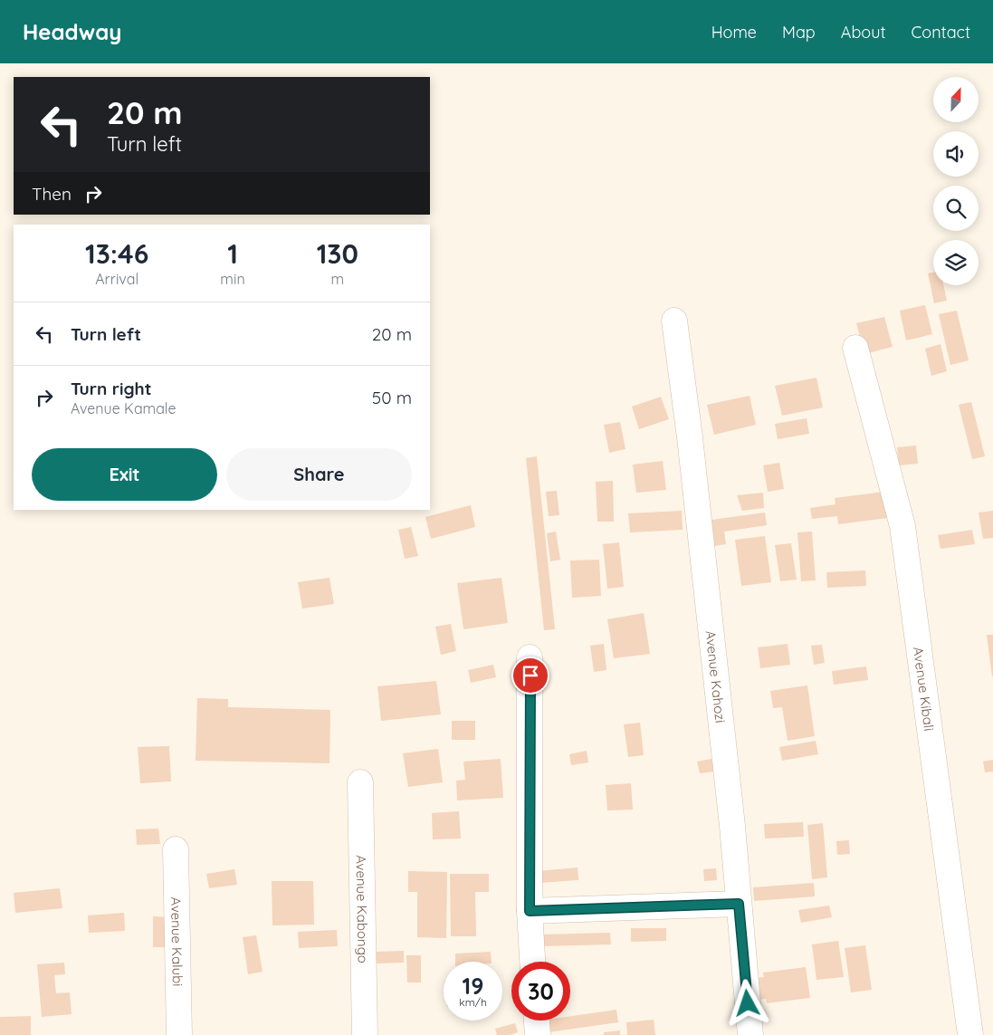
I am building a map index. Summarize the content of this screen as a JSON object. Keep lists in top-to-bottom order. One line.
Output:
{"streets":{"street":["Avenue Kahozi","Avenue Kibali","Avenue Kabongo","Avenue Kalubi"]},"north":"top","page":{"header":"Headway","nav":["Home","Map","About","Contact"],"turn":["20 m","Turn left"],"then":"Then","eta":["13:46","Arrival","1","min","130","m"],"list":[{"name":"Turn left","value":"20 m"},{"name":"Turn right","note":"Avenue Kamale","value":"50 m"}],"buttons":["Exit","Share"],"speed":"19 km/h","limit":"30"}}
